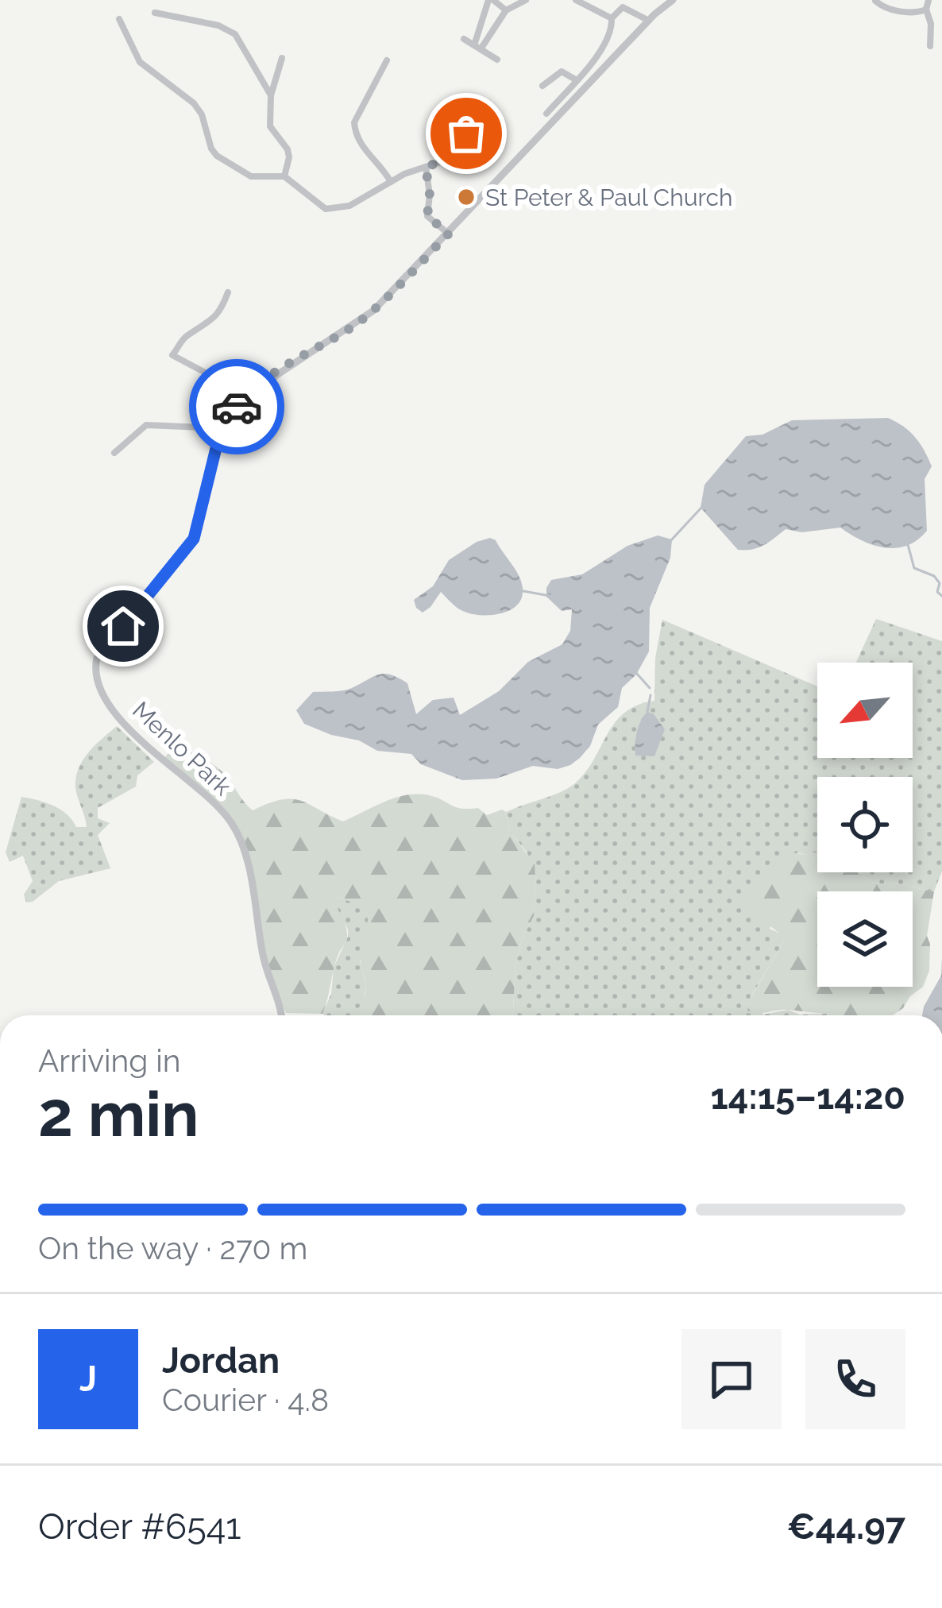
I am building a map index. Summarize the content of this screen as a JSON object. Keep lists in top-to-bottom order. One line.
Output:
{"streets":{"street":["Menlo Park"]},"places":["St Peter & Paul Church"],"north":"bottom left","page":{"heading":["2 min","Arriving in","14:15–14:20"],"panel":["Jordan","Courier · 4.8","Order #6541","€44.97"],"bar":"On the way · 270 m","round":"J"}}
